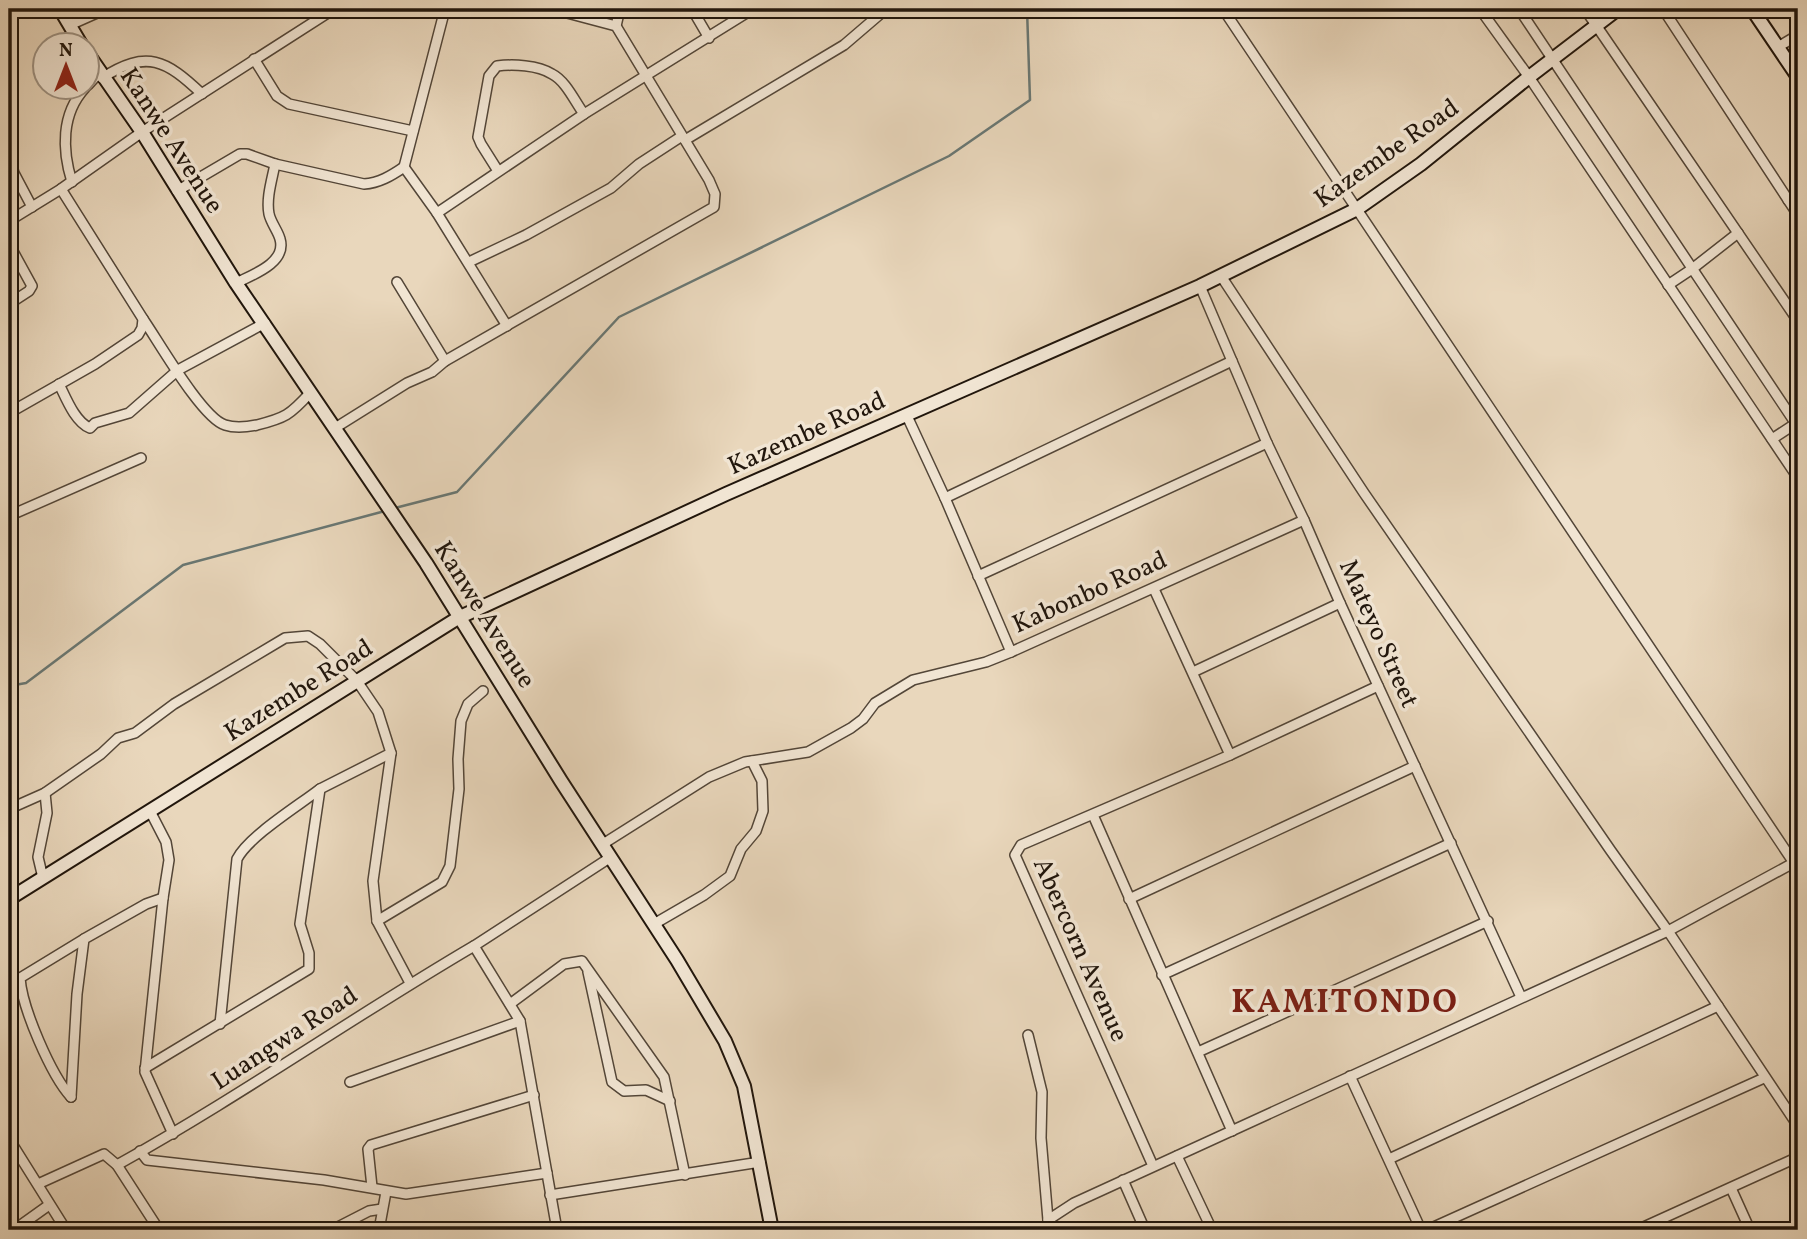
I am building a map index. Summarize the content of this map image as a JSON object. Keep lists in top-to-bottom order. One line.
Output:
{"streets":{"main road":["Kanwe Avenue","Kazembe Road"],"street":["Kabonbo Road","Mateyo Street","Abercorn Avenue","Luangwa Road"]},"crossings":[["Kanwe Avenue","Kazembe Road"],["Kanwe Avenue","Luangwa Road"],["Kazembe Road","Kabonbo Road"],["Kazembe Road","Mateyo Street"],["Kabonbo Road","Mateyo Street"],["Mateyo Street","Abercorn Avenue"]],"districts":["KAMITONDO"],"north":"top"}
